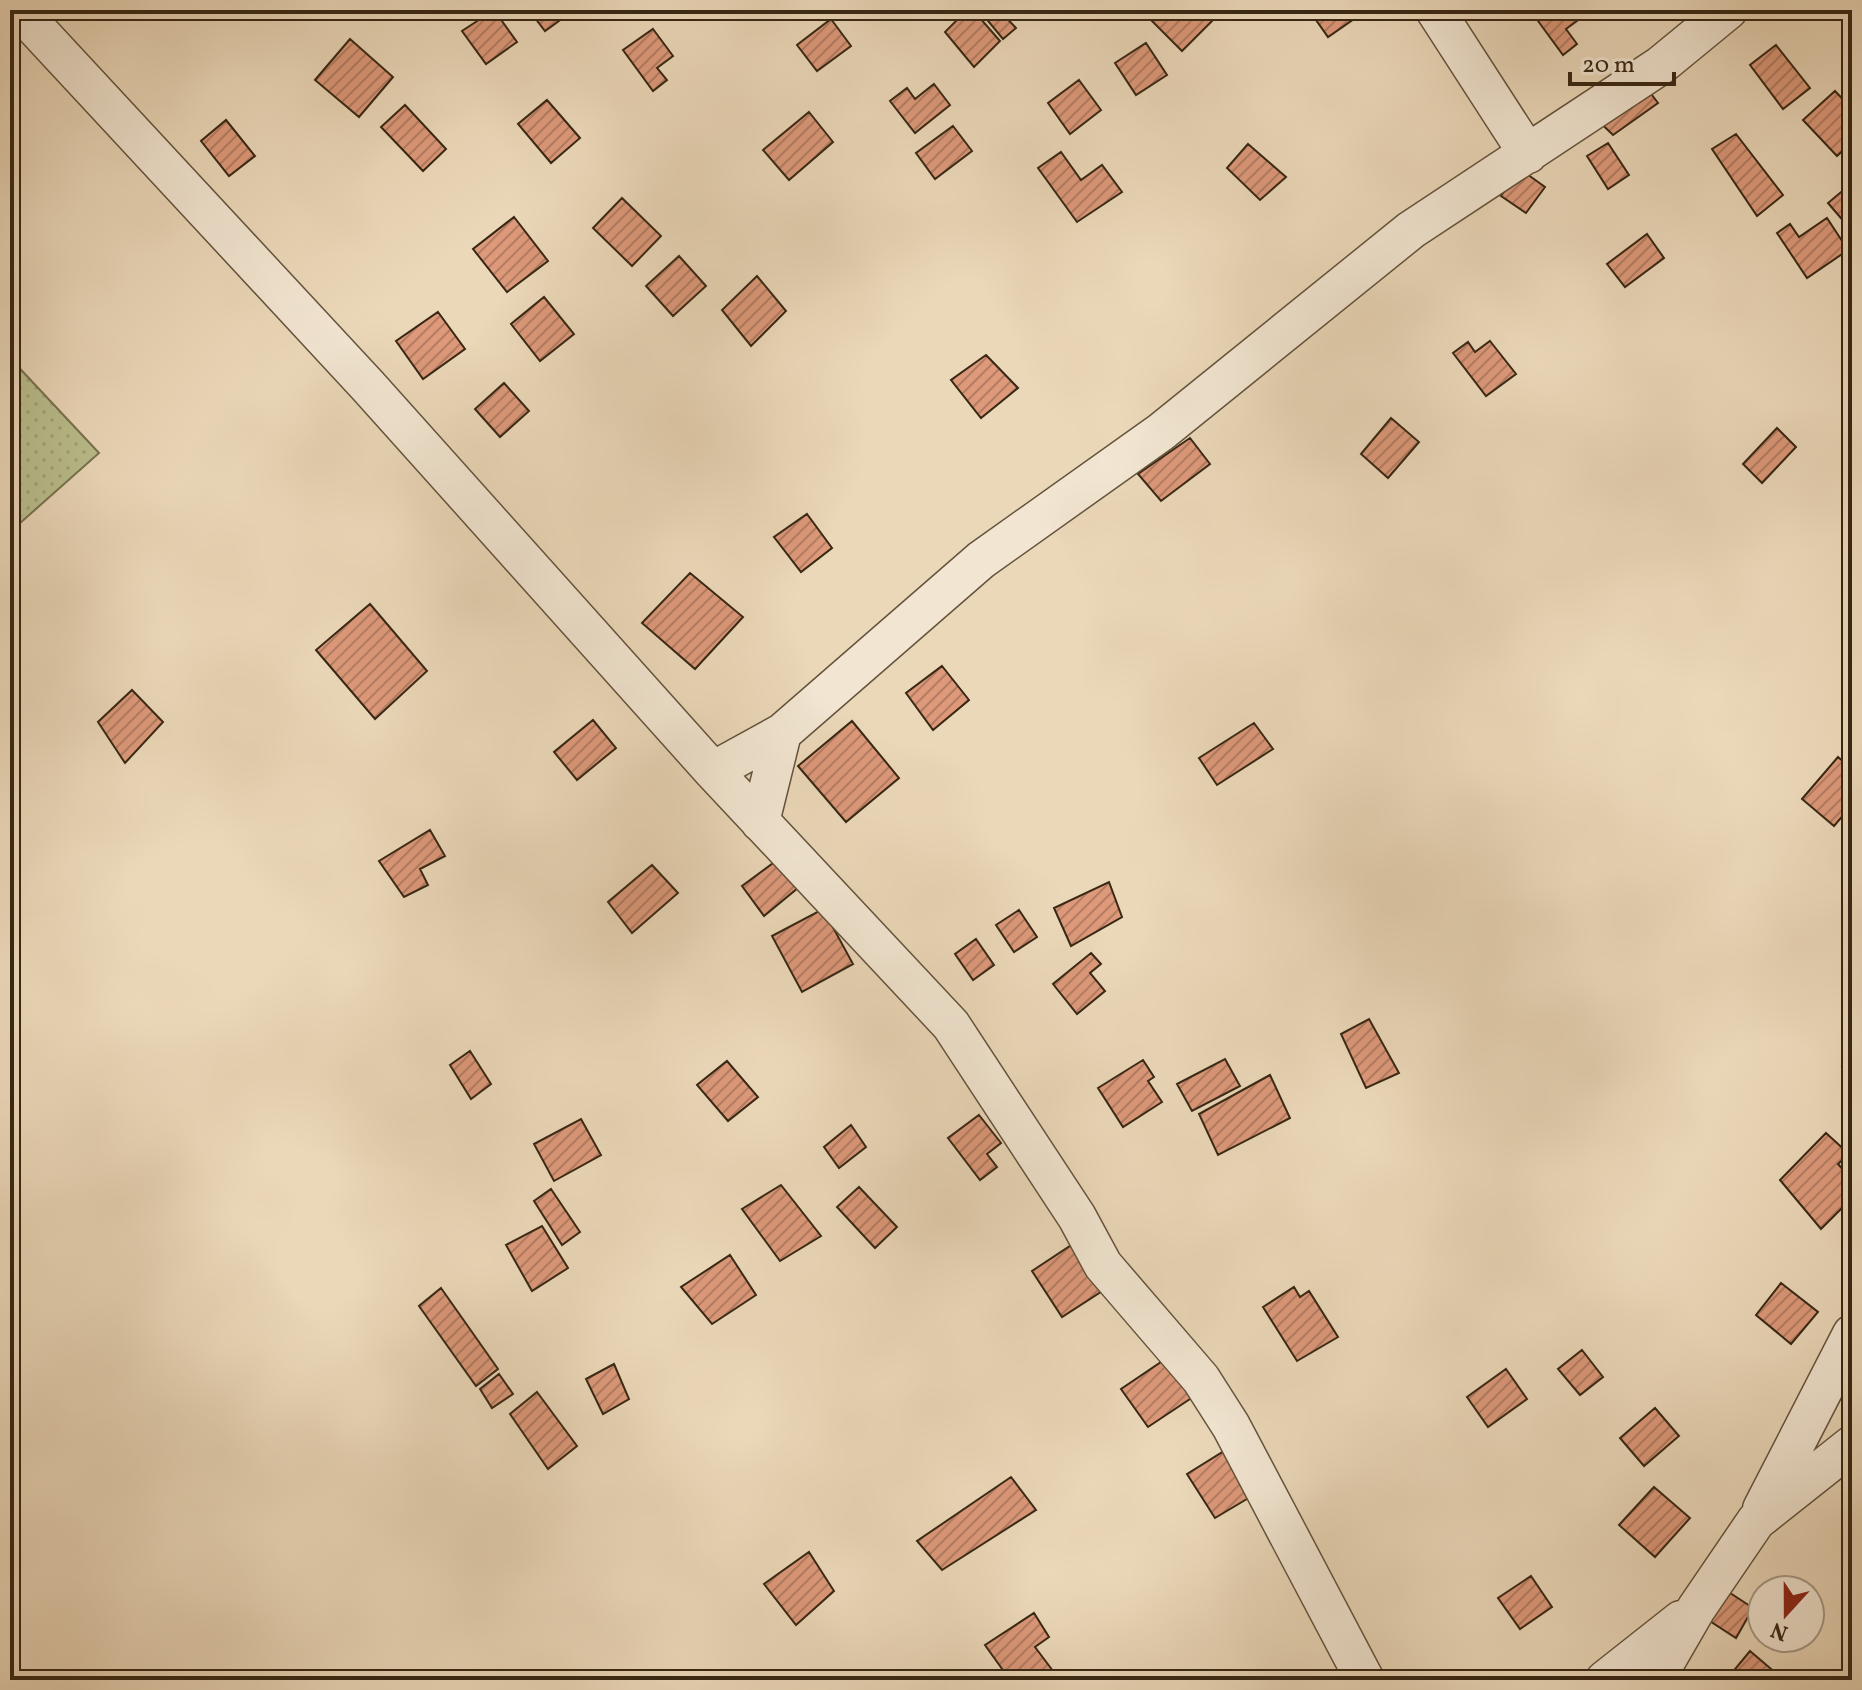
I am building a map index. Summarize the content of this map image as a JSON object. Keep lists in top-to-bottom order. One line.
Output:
{"scale_bar":"20 m","north":"bottom"}
